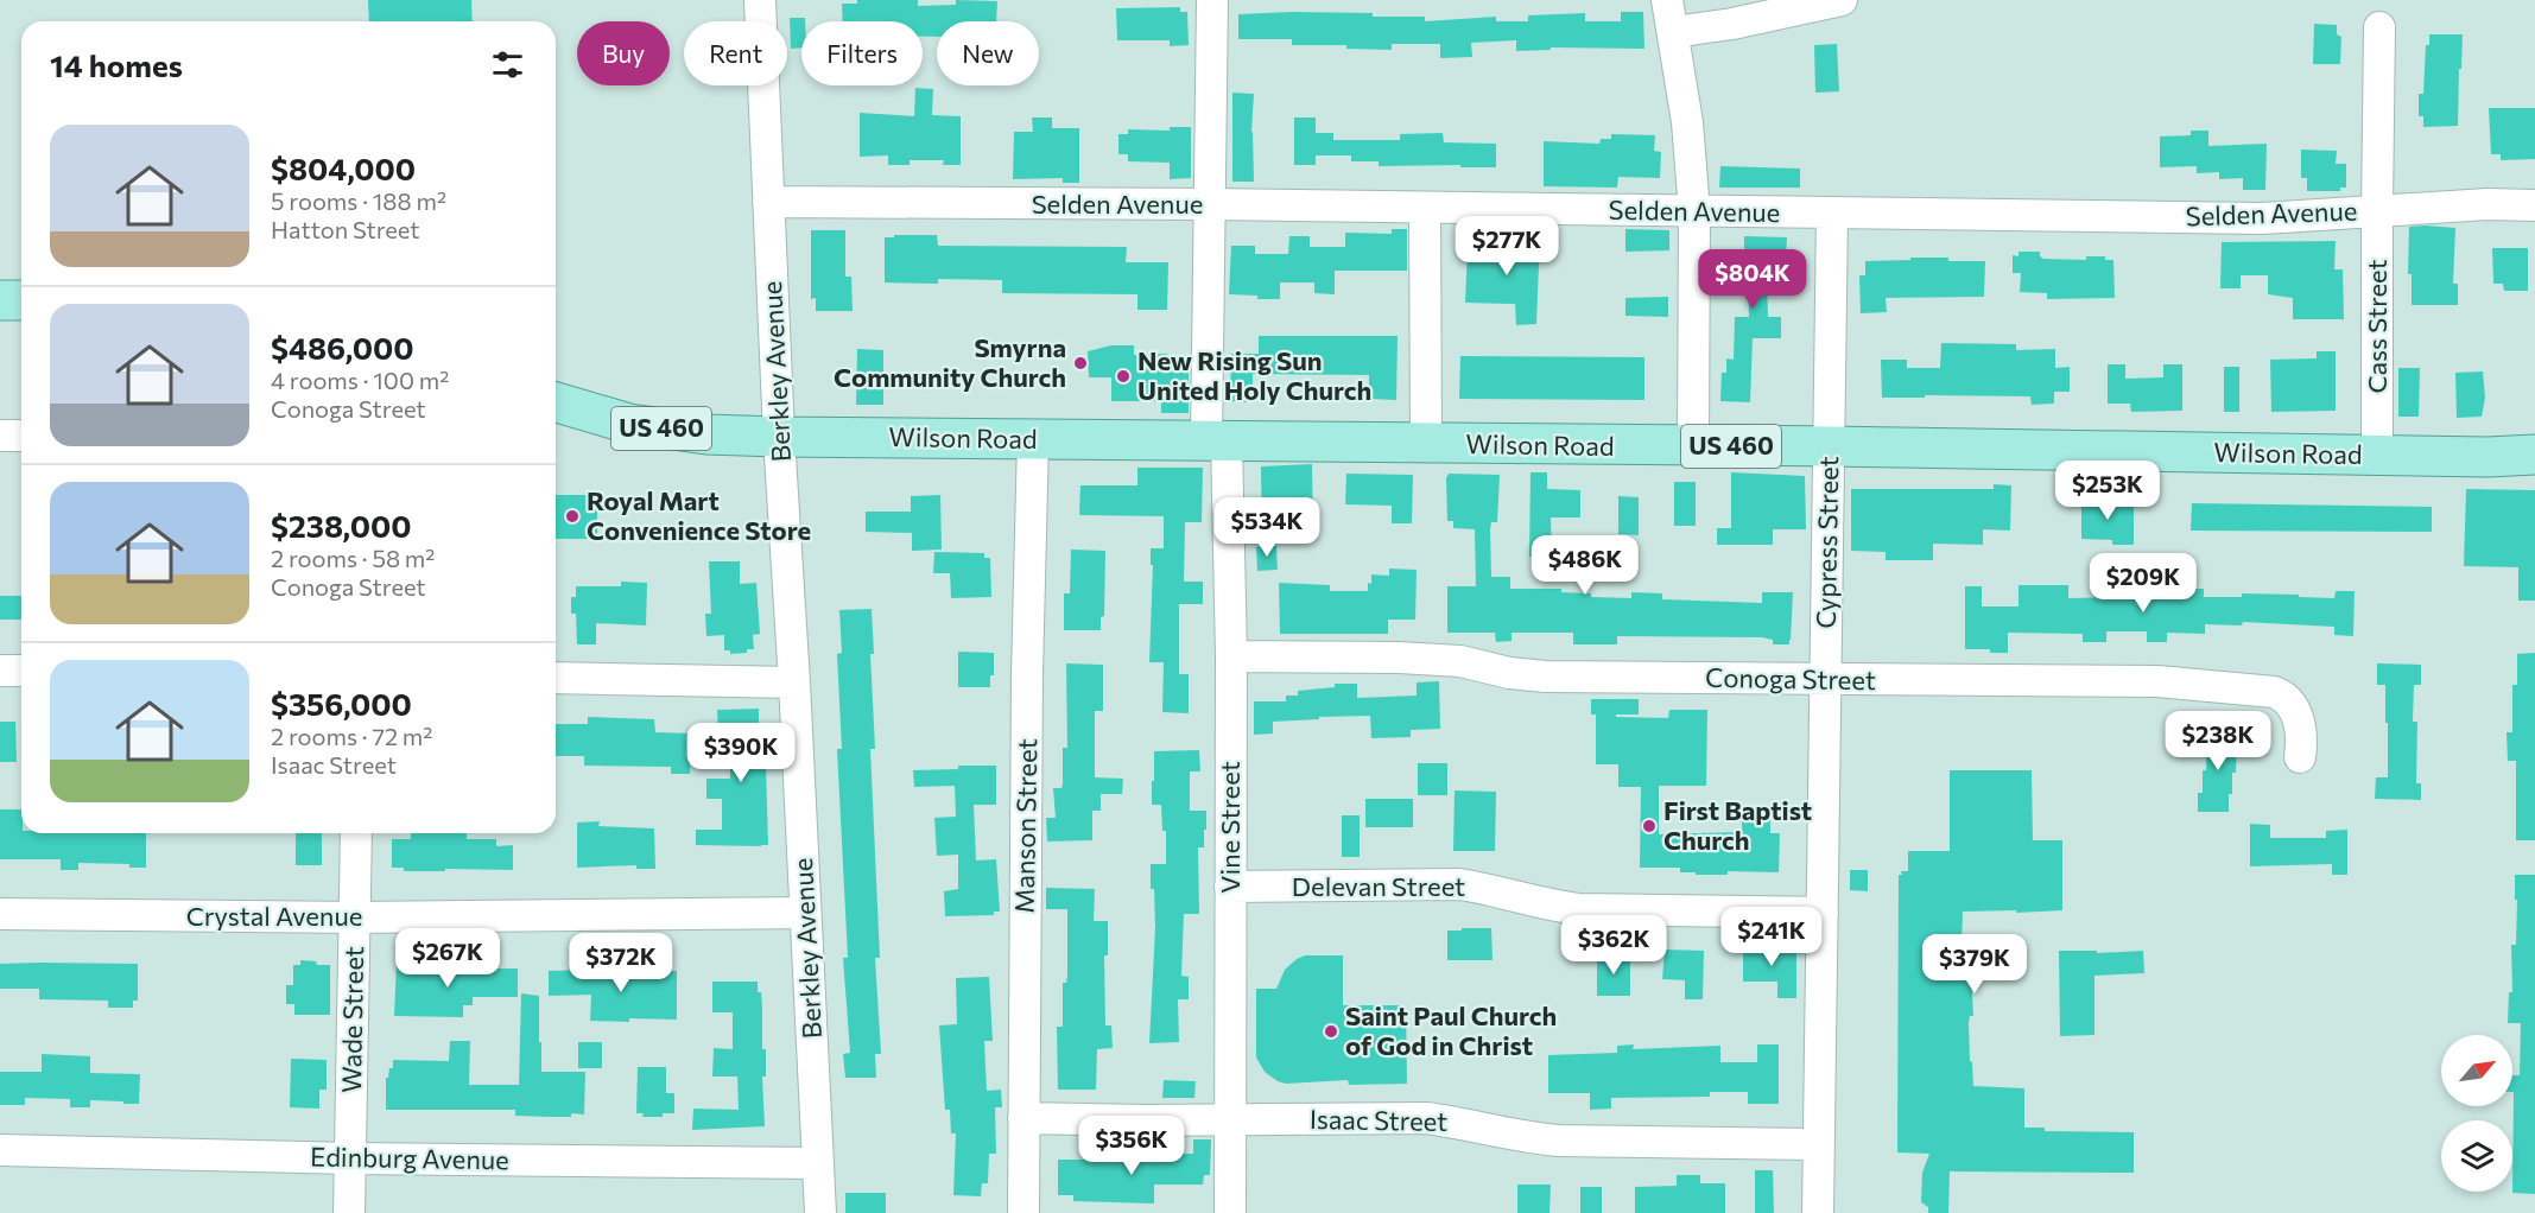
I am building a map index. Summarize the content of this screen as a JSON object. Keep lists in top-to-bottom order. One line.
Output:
{"streets":{"main road":["US 460","Wilson Road"],"street":["Selden Avenue","Cass Street","Berkley Avenue","Cypress Street","Conoga Street","Manson Street","Vine Street","Delevan Street","Crystal Avenue","Wade Street","Isaac Street","Edinburg Avenue"]},"crossings":[["Selden Avenue","Cass Street"],["Selden Avenue","Berkley Avenue"],["Selden Avenue","Cypress Street"],["Selden Avenue","Vine Street"],["Cass Street","Wilson Road"],["Berkley Avenue","Wilson Road"],["Berkley Avenue","Crystal Avenue"],["Berkley Avenue","Edinburg Avenue"],["Wilson Road","Cypress Street"],["Wilson Road","Manson Street"],["Wilson Road","Vine Street"],["Cypress Street","Conoga Street"],["Cypress Street","Delevan Street"],["Cypress Street","Isaac Street"],["Conoga Street","Vine Street"],["Manson Street","Isaac Street"],["Vine Street","Delevan Street"],["Vine Street","Isaac Street"],["Crystal Avenue","Wade Street"],["Wade Street","Edinburg Avenue"]],"places":["Smyrna Community Church","New Rising Sun United Holy Church","Royal Mart Convenience Store","First Baptist Church","Saint Paul Church of God in Christ"],"north":"top right","page":{"chip":["Buy","Rent","Filters","New"],"heading":"14 homes","list":[{"name":"$804,000","note":"5 rooms · 188 m² · Hatton Street"},{"name":"$486,000","note":"4 rooms · 100 m² · Conoga Street"},{"name":"$238,000","note":"2 rooms · 58 m² · Conoga Street"},{"name":"$356,000","note":"2 rooms · 72 m² · Isaac Street"}],"price":["$277K","$804K","$253K","$534K","$486K","$209K","$238K","$390K","$241K","$362K","$267K","$372K","$379K","$356K"]}}
